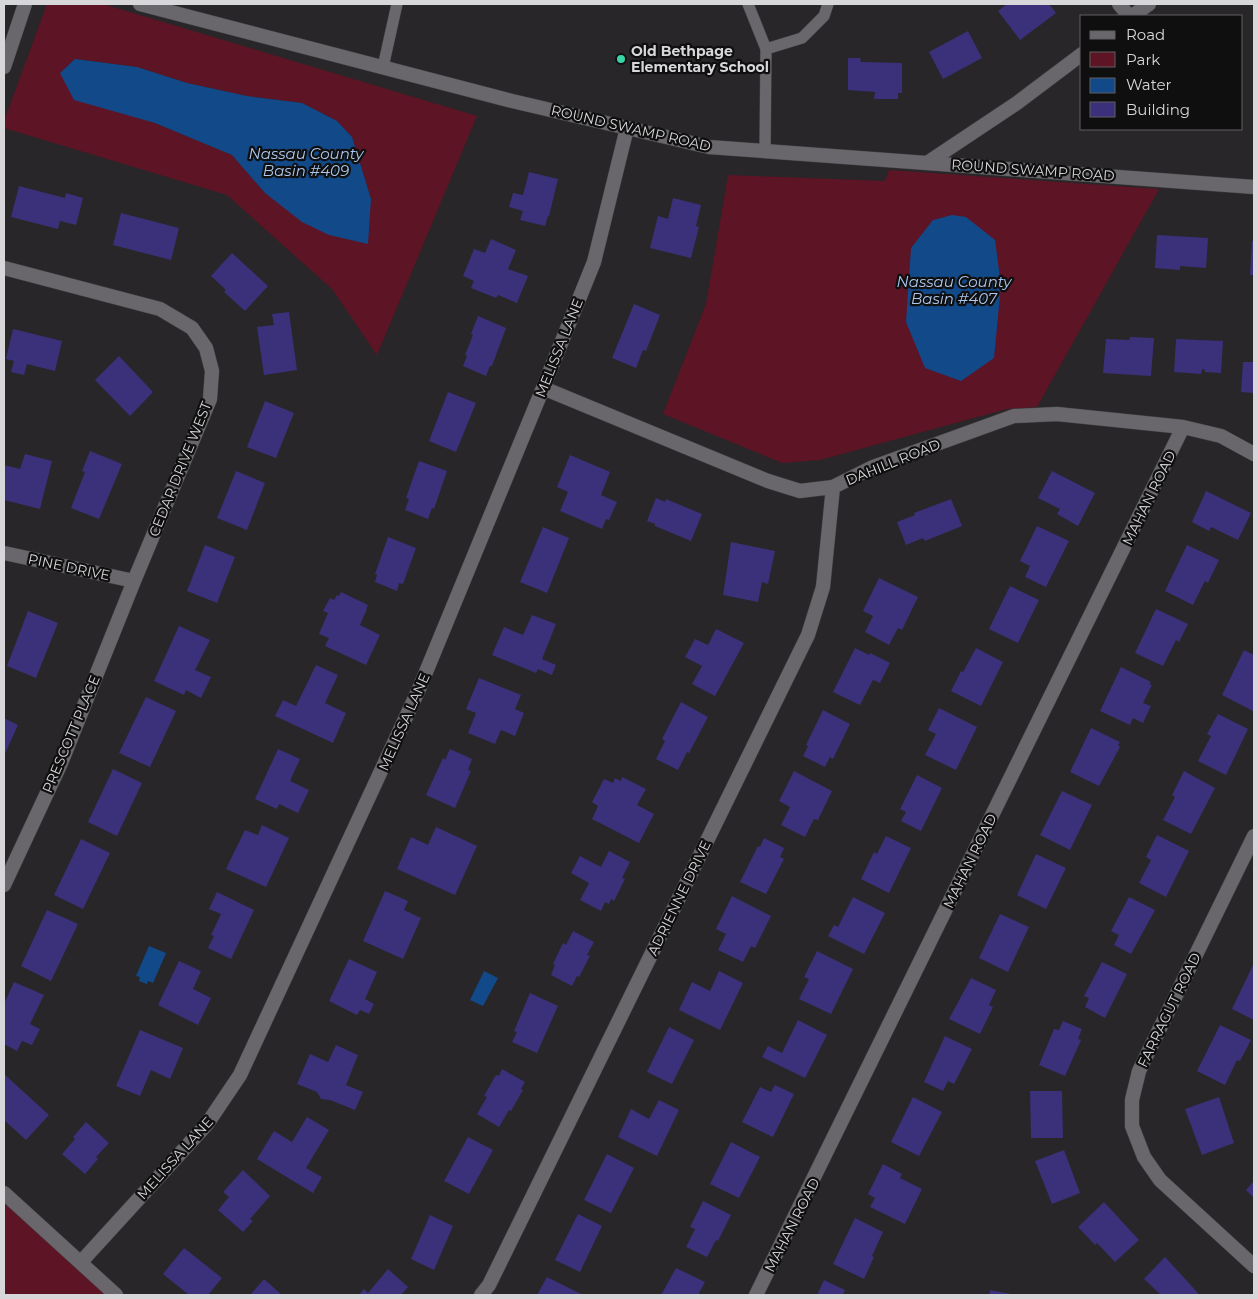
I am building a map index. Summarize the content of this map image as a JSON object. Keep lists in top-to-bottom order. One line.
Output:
{"streets":{"street":["ROUND SWAMP ROAD","MELISSA LANE","DAHILL ROAD","CEDAR DRIVE WEST","MAHAN ROAD","PINE DRIVE","PRESCOTT PLACE","ADRIENNE DRIVE","FARRAGUT ROAD"]},"crossings":[["ROUND SWAMP ROAD","MELISSA LANE"],["MELISSA LANE","DAHILL ROAD"],["DAHILL ROAD","MAHAN ROAD"],["DAHILL ROAD","ADRIENNE DRIVE"],["CEDAR DRIVE WEST","PINE DRIVE"],["CEDAR DRIVE WEST","PRESCOTT PLACE"],["PINE DRIVE","PRESCOTT PLACE"]],"water":["Nassau County Basin #409","Nassau County Basin #407"],"places":["Old Bethpage Elementary School"],"legend":["Road","Park","Water","Building"]}
